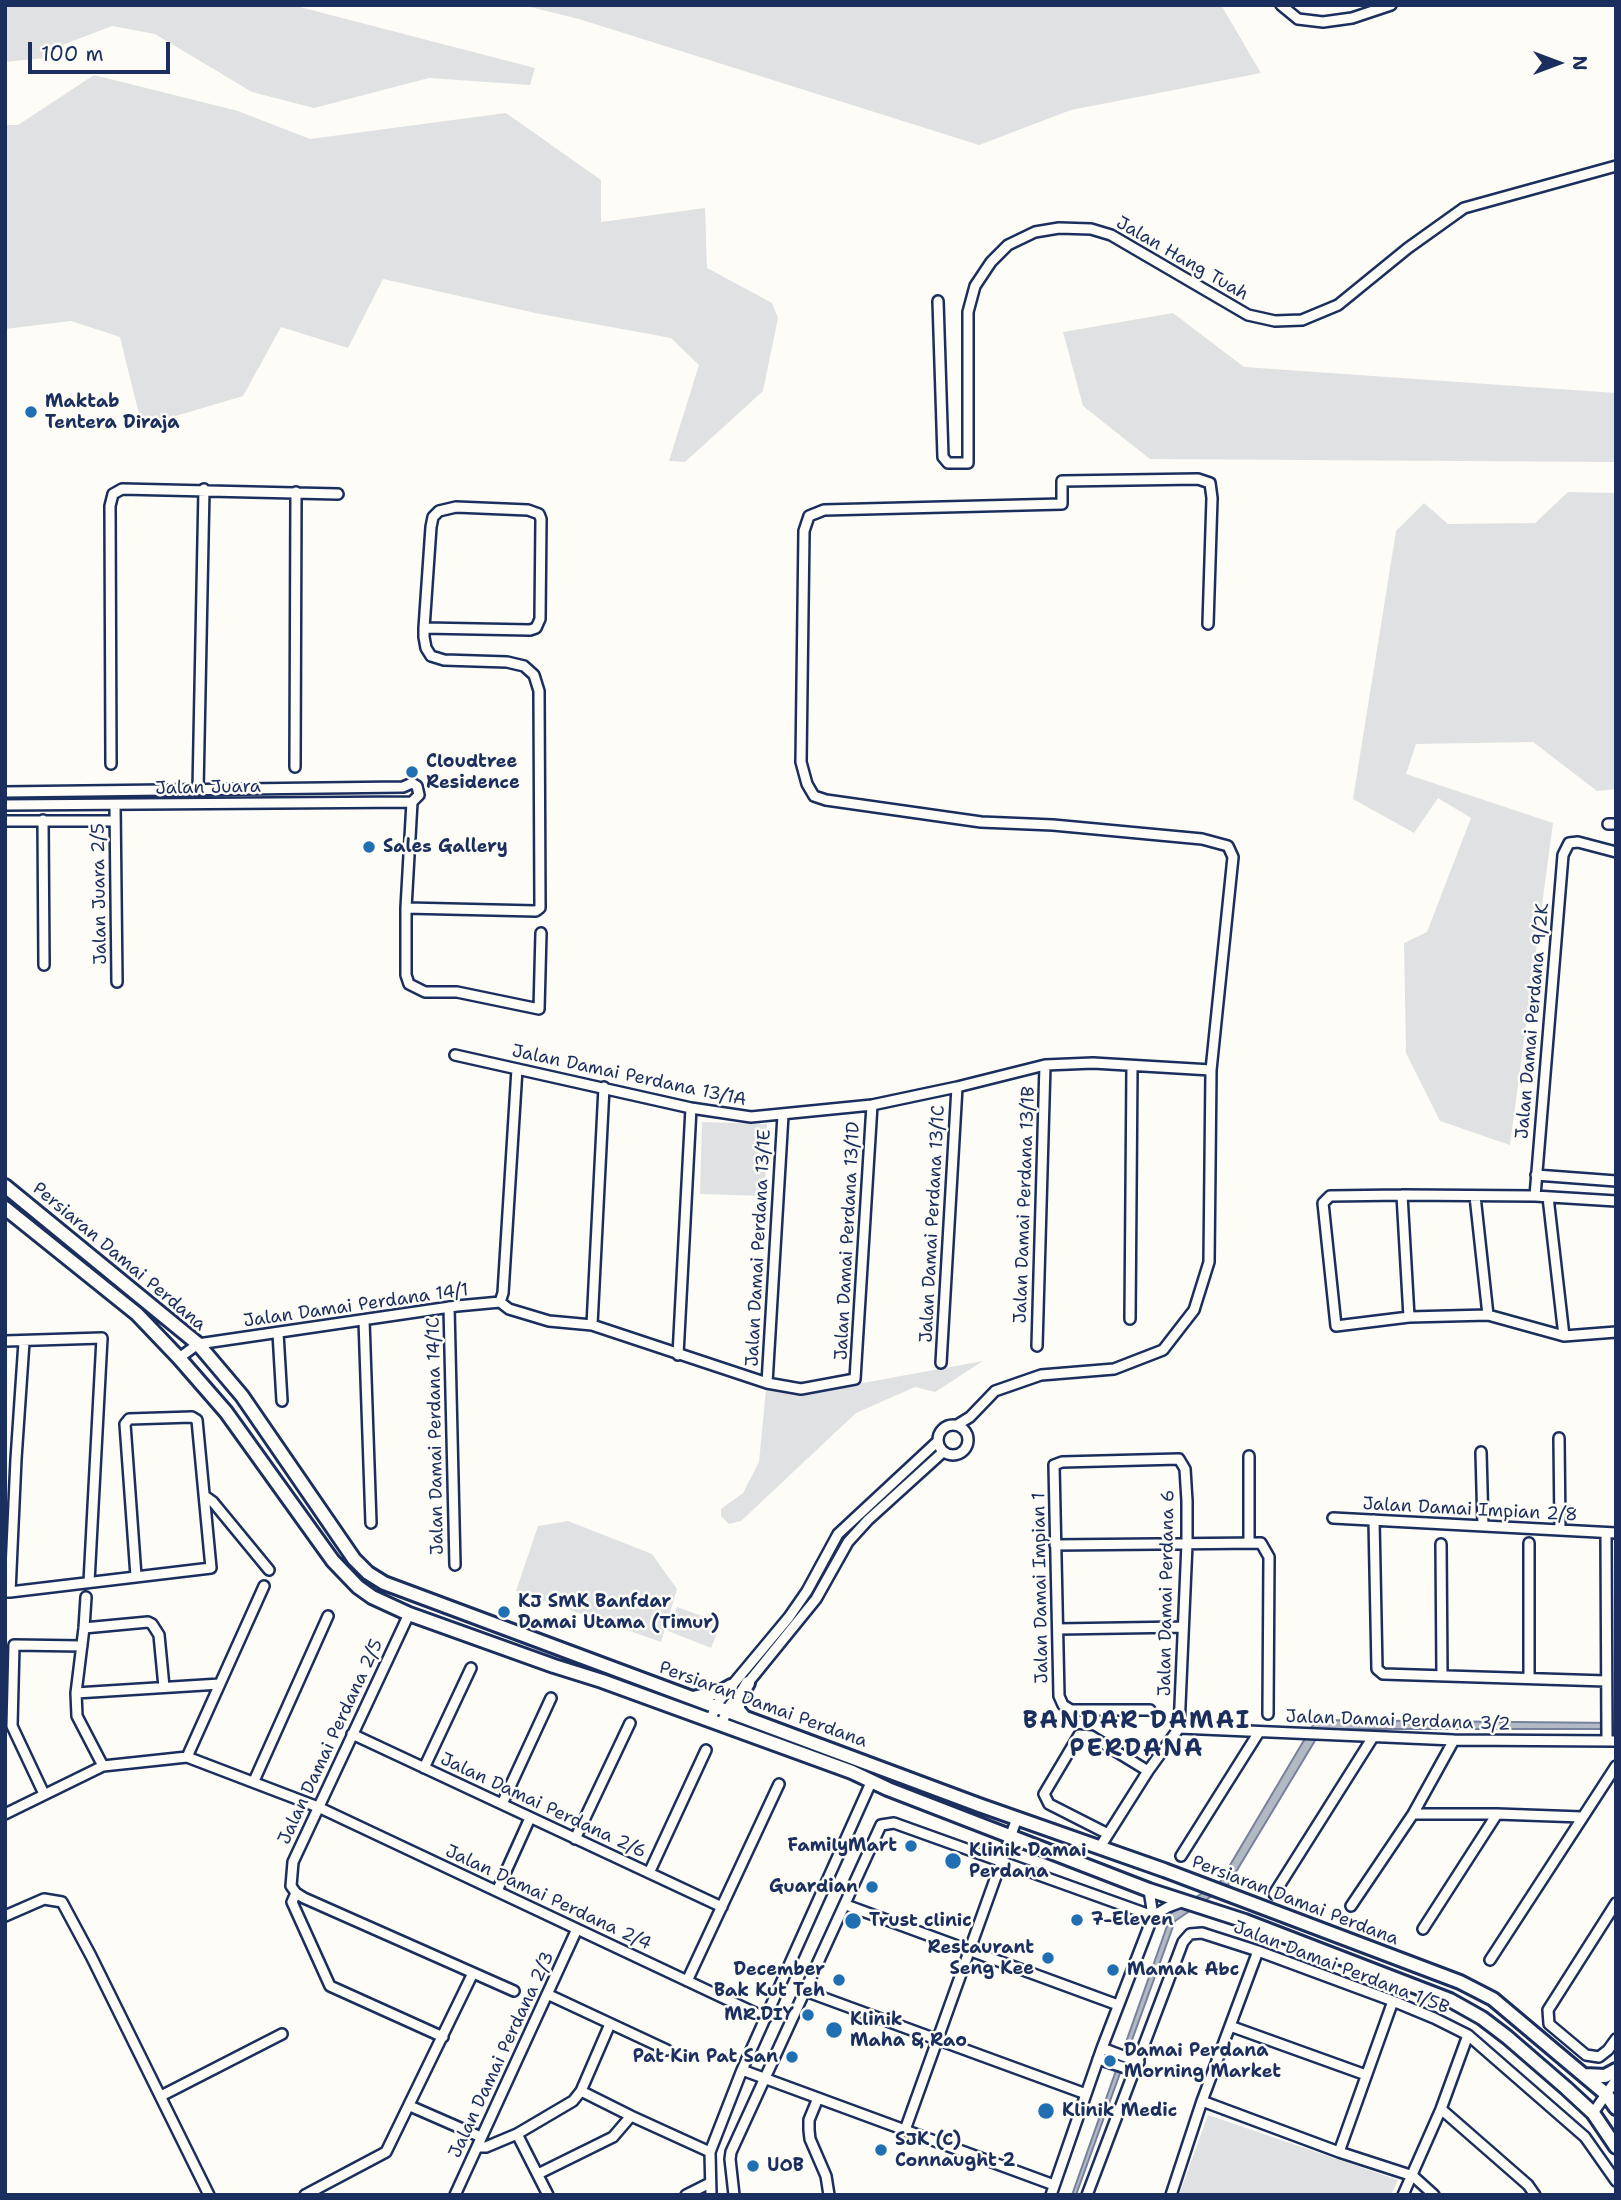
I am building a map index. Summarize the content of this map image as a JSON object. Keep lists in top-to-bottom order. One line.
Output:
{"streets":{"main road":["Persiaran Damai Perdana"],"street":["Jalan Hang Tuah","Jalan Juara","Jalan Juara 2/5","Jalan Damai Perdana 9/2K","Jalan Damai Perdana 13/1A","Jalan Damai Perdana 13/1B","Jalan Damai Perdana 13/1C","Jalan Damai Perdana 13/1D","Jalan Damai Perdana 13/1E","Jalan Damai Perdana 14/1","Jalan Damai Perdana 14/1C","Jalan Damai Impian 2/8","Jalan Damai Impian 1","Jalan Damai Perdana 6","Jalan Damai Perdana 3/2","Jalan Damai Perdana 2/5","Jalan Damai Perdana 2/6","Jalan Damai Perdana 2/4","Jalan Damai Perdana 1/5B","Jalan Damai Perdana 2/3"]},"crossings":[["Jalan Juara","Jalan Juara 2/5"],["Jalan Damai Perdana 13/1A","Jalan Damai Perdana 13/1B"],["Jalan Damai Perdana 13/1A","Jalan Damai Perdana 13/1C"],["Jalan Damai Perdana 13/1A","Jalan Damai Perdana 13/1D"],["Jalan Damai Perdana 13/1A","Jalan Damai Perdana 13/1E"],["Jalan Damai Perdana 13/1D","Jalan Damai Perdana 13/1E"],["Persiaran Damai Perdana","Jalan Damai Perdana 14/1"],["Persiaran Damai Perdana","Jalan Damai Perdana 2/5"],["Jalan Damai Perdana 14/1","Jalan Damai Perdana 14/1C"],["Jalan Damai Impian 1","Jalan Damai Perdana 6"],["Jalan Damai Perdana 6","Jalan Damai Perdana 3/2"],["Jalan Damai Perdana 2/5","Jalan Damai Perdana 2/6"],["Jalan Damai Perdana 2/5","Jalan Damai Perdana 2/4"],["Jalan Damai Perdana 2/4","Jalan Damai Perdana 2/3"]],"districts":["BANDAR DAMAI PERDANA"],"places":["Maktab Tentera Diraja","Cloudtree Residence","Sales Gallery","KJ SMK Banfdar Damai Utama (Timur)","FamilyMart","Klinik Damai Perdana","Guardian","7-Eleven","Trust clinic","Restaurant Seng Kee","Mamak Abc","December Bak Kut Teh","MR.DIY","Klinik Maha & Rao","Pat Kin Pat San","Damai Perdana Morning Market","Klinik Medic","SJK (C) Connaught 2","UOB"],"scale_bar":"100 m","north":"right"}
